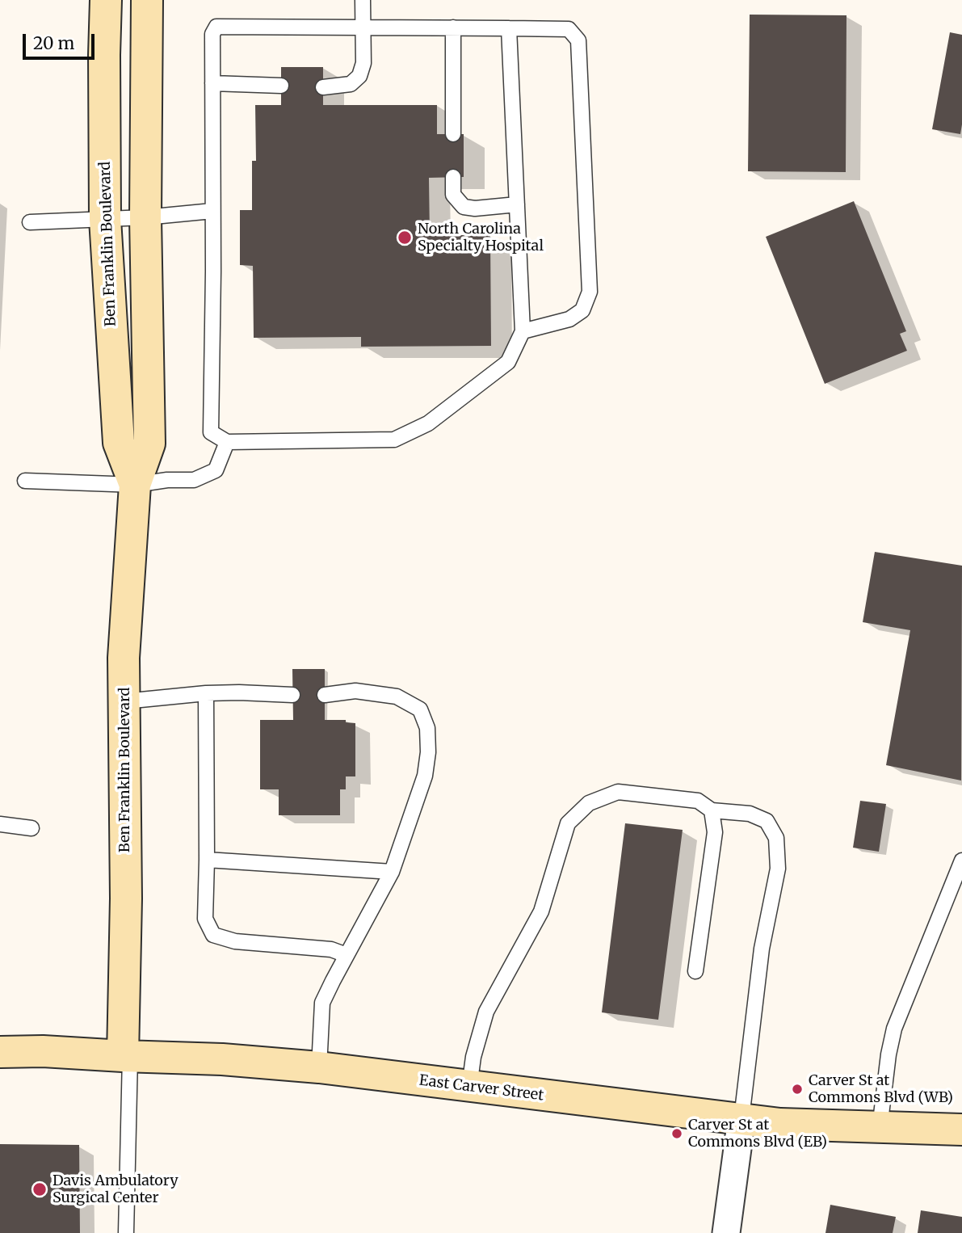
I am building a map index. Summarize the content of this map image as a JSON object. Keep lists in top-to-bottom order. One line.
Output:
{"streets":{"street":["Ben Franklin Boulevard","East Carver Street"]},"crossings":[["Ben Franklin Boulevard","East Carver Street"]],"places":["North Carolina Specialty Hospital","Carver St at Commons Blvd (WB)","Carver St at Commons Blvd (EB)","Davis Ambulatory Surgical Center"],"scale_bar":"20 m"}
